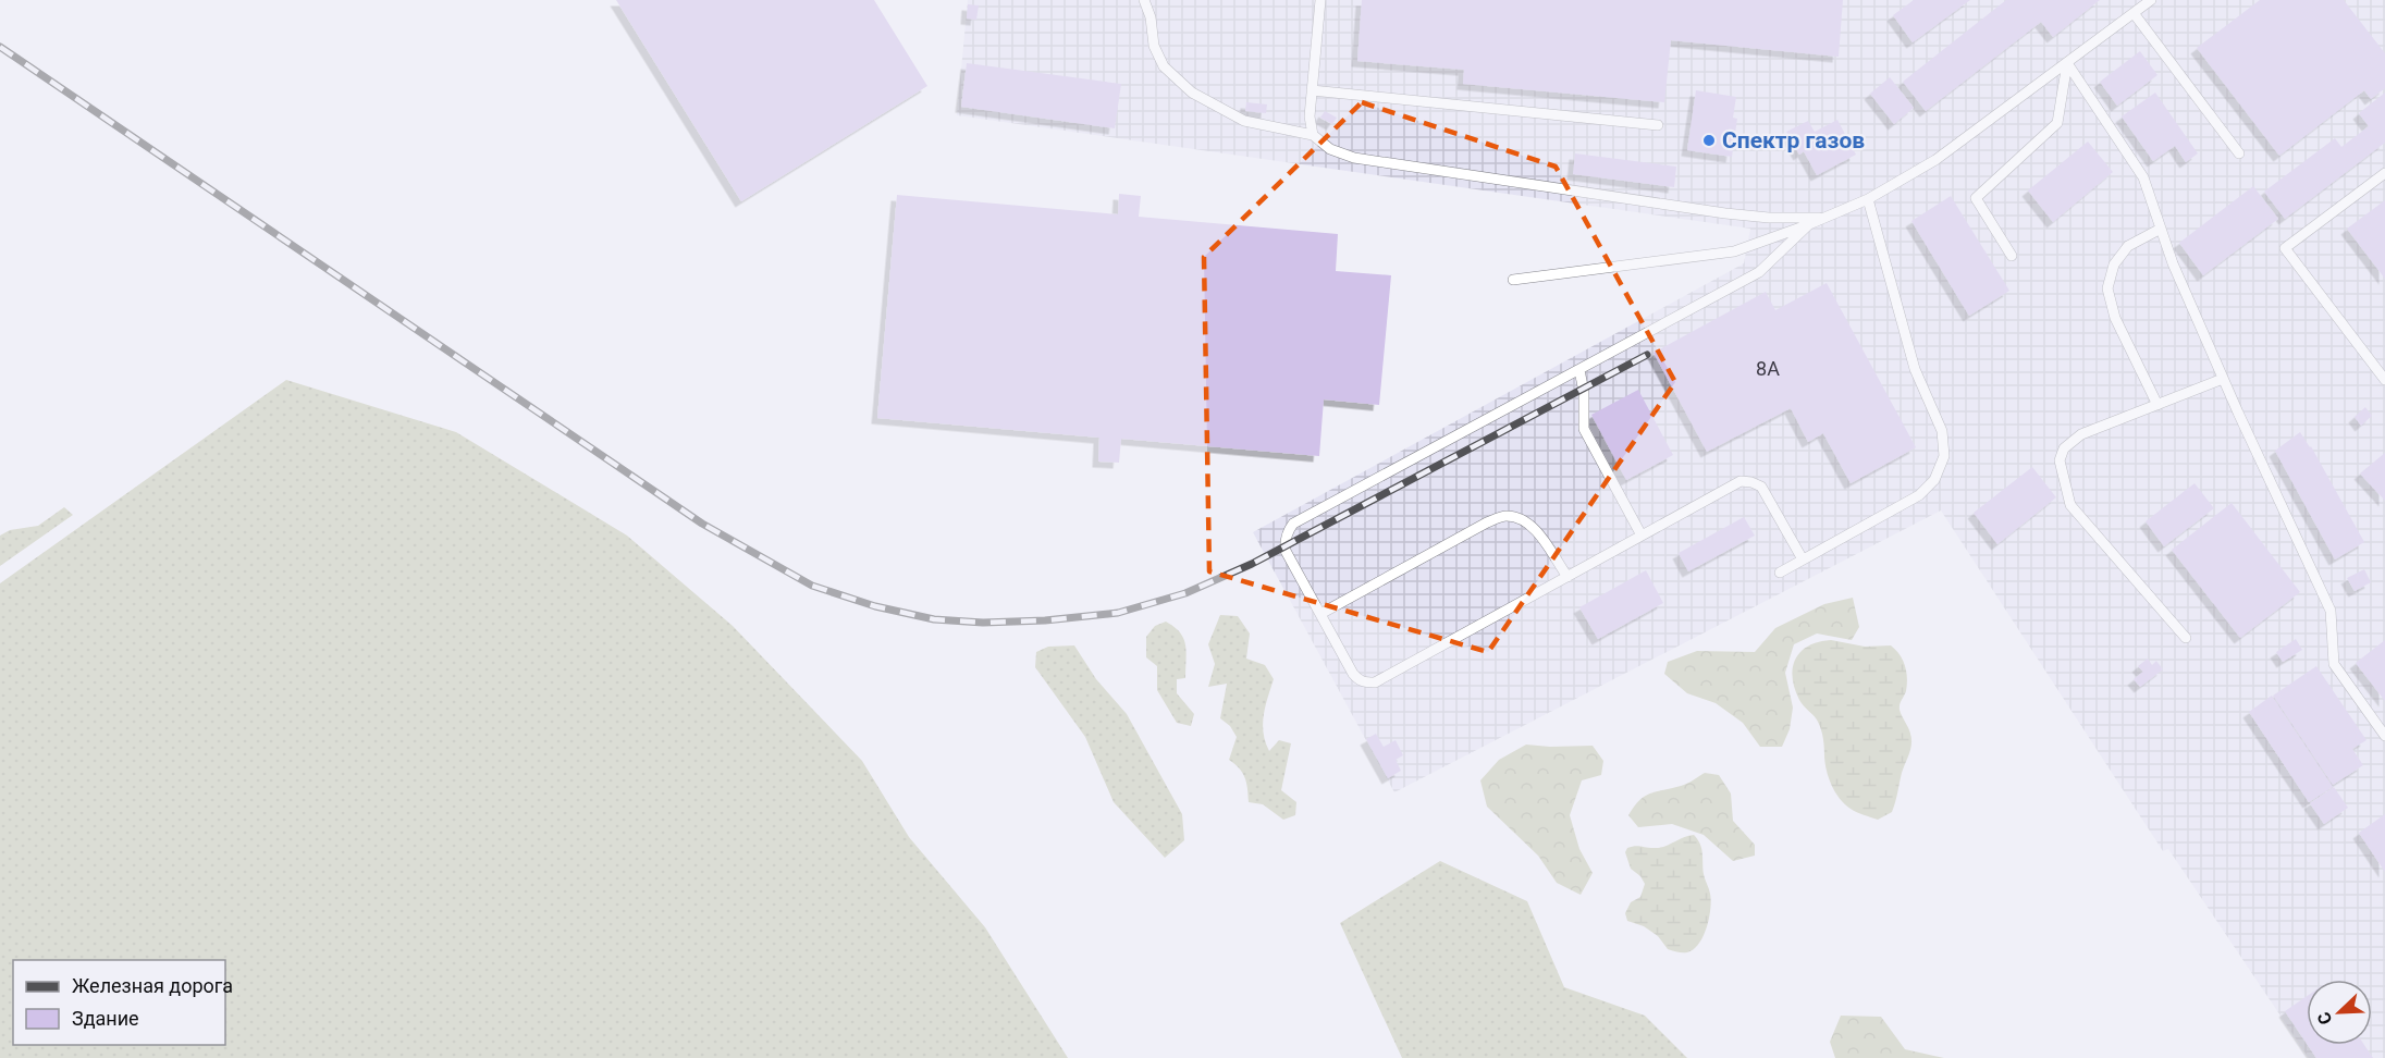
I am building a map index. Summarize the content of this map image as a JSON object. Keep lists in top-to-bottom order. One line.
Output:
{"places":["Спектр газов"],"house_numbers":["8А"],"legend":["Железная дорога","Здание"],"north":"bottom left"}
